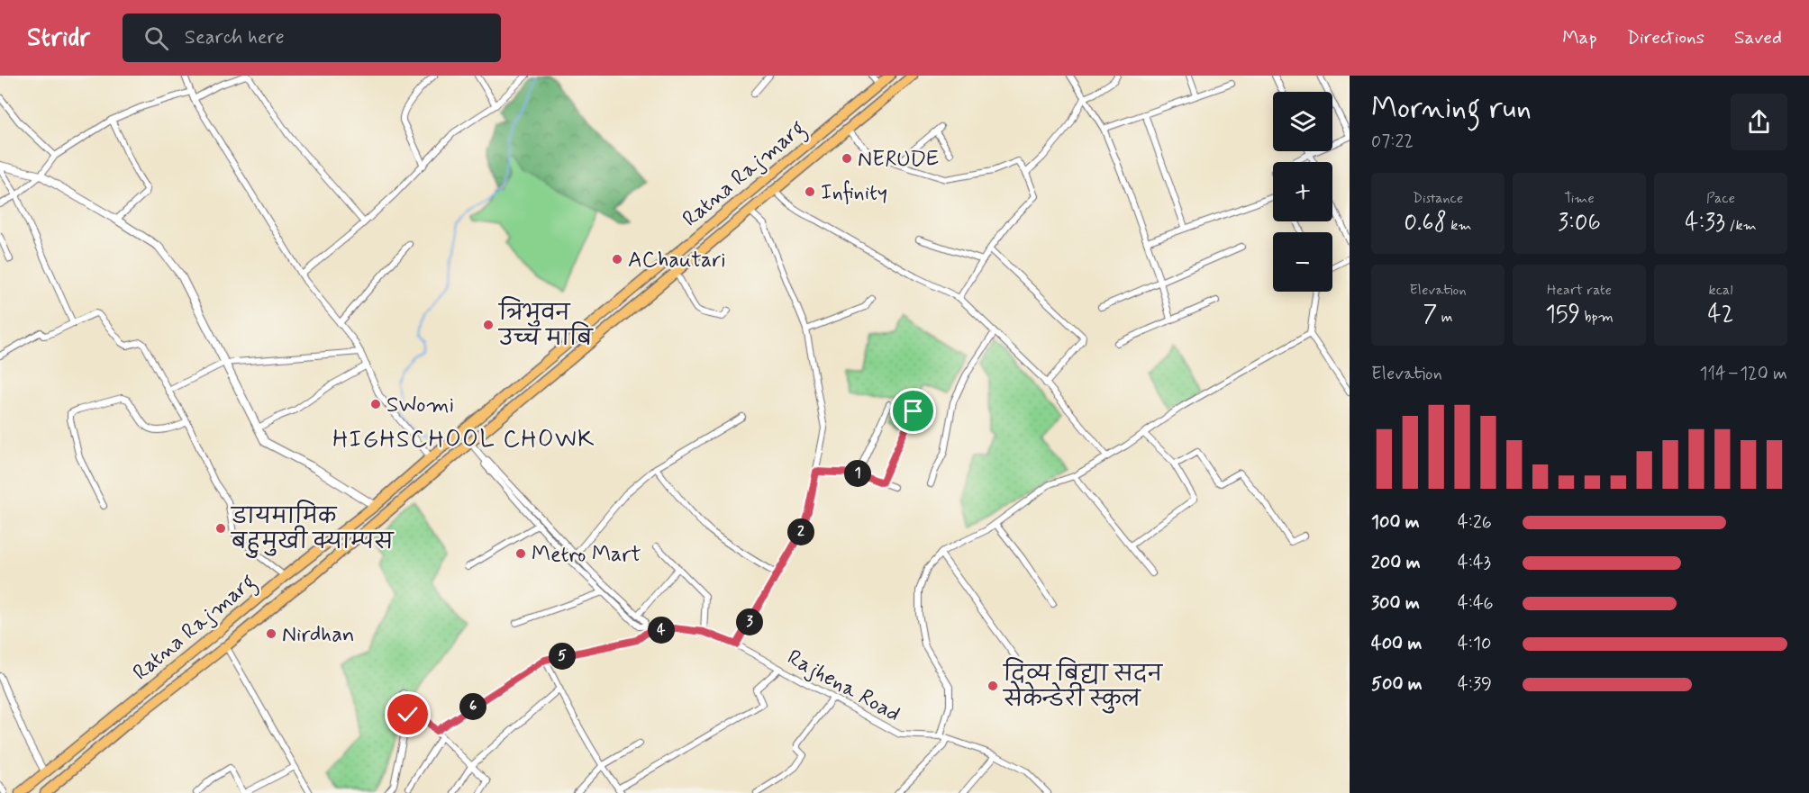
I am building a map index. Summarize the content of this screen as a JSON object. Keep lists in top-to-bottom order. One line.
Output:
{"streets":{"highway":["Ratna Rajmarg"],"street":["Rajhena Road"]},"districts":["HIGHSCHOOL CHOWK"],"places":["NERUDE","Infinity","AChautari","त्रिभुवन उच्च माबि","SWomi","डायमामिक बहुमुखी क्याम्पस","Metro Mart","Nirdhan","दिव्य बिद्या सदन सेकेन्डेरी स्कुल"],"page":{"header":"Stridr","search":"Search here","nav":["Map","Directions","Saved"],"heading":["Morning run","07:22"],"map_buttons":["+","−"],"stats":[["Distance","0.68 km"],["Time","3:06"],["Pace","4:33 /km"],["Elevation","7 m"],["Heart rate","159 bpm"],["kcal","42"]],"chart":["Elevation","114–120 m"],"pins":["1","2","3","4","5","6"],"list":[{"name":"100 m","note":"4:26"},{"name":"200 m","note":"4:43"},{"name":"300 m","note":"4:46"},{"name":"400 m","note":"4:10"},{"name":"500 m","note":"4:39"}]}}
